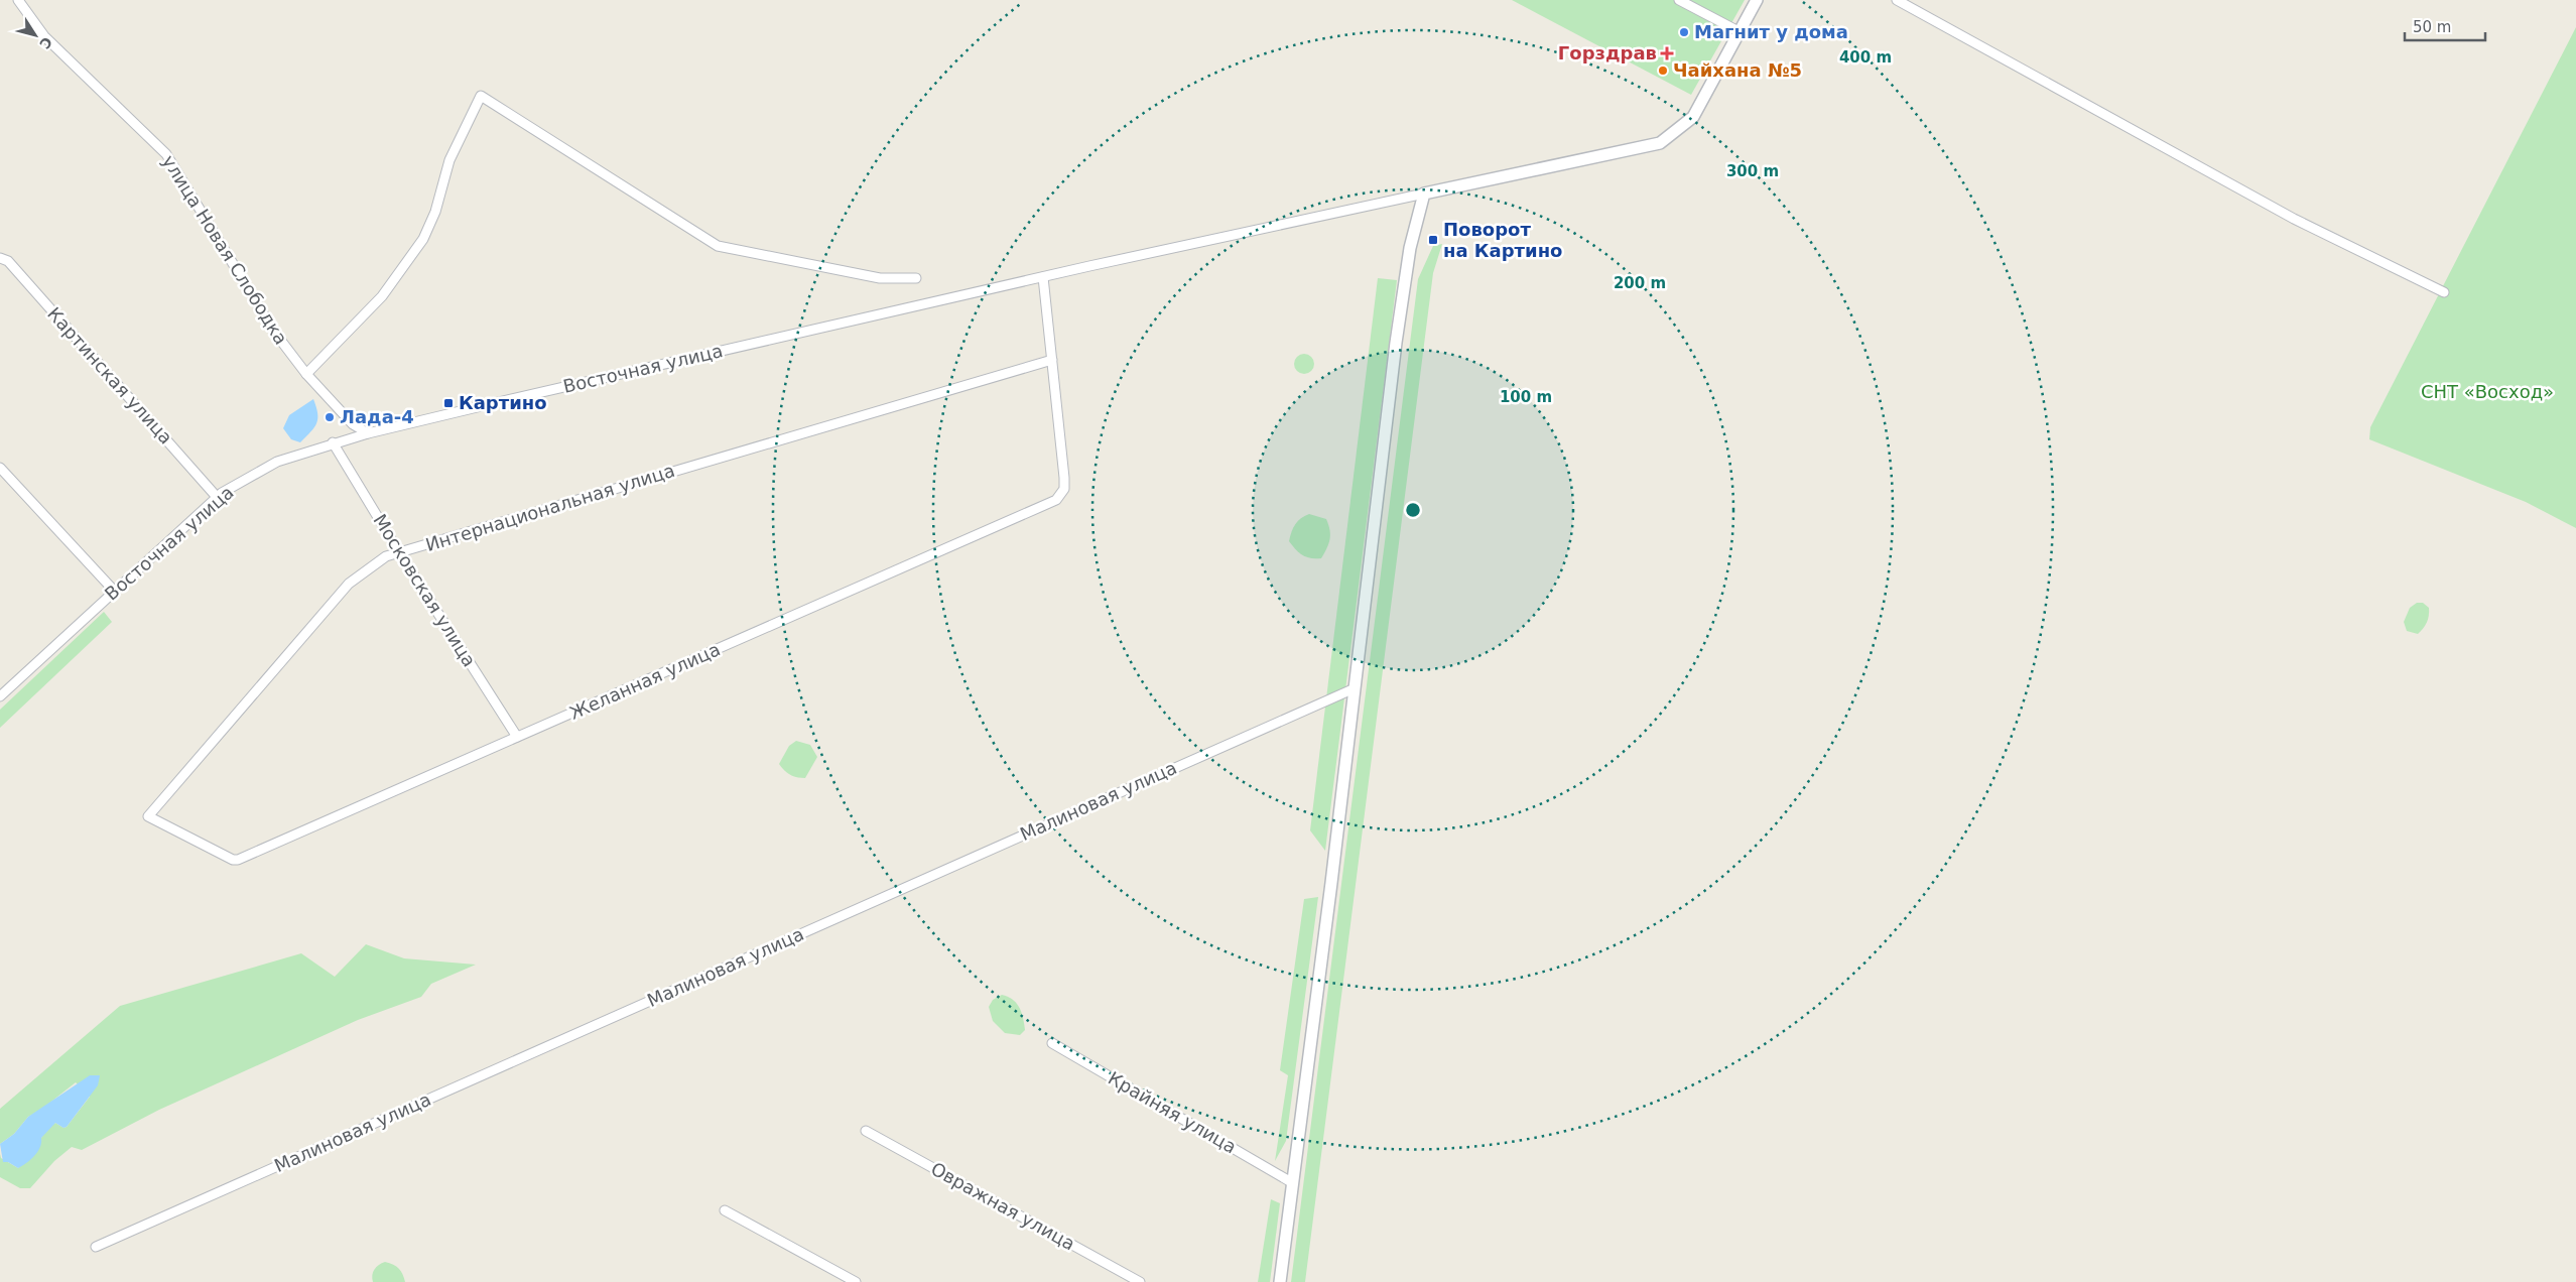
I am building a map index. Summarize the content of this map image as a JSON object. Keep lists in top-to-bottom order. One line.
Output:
{"streets":{"street":["улица Новая Слободка","Восточная улица","Картинская улица","Интернациональная улица","Московская улица","Желанная улица","Малиновая улица","Крайняя улица","Овражная улица"]},"crossings":[["улица Новая Слободка","Восточная улица"],["Восточная улица","Картинская улица"],["Восточная улица","Московская улица"],["Интернациональная улица","Московская улица"],["Интернациональная улица","Желанная улица"],["Московская улица","Желанная улица"]],"parks":["СНТ «Восход»"],"places":{"other":["Магнит у дома","Чайхана №5","Лада-4"],"health":["Горздрав"],"transit":["Поворот на Картино","Картино"]},"scale_bar":"50 m","north":"bottom right","rings":["400 m","300 m","200 m","100 m"]}
